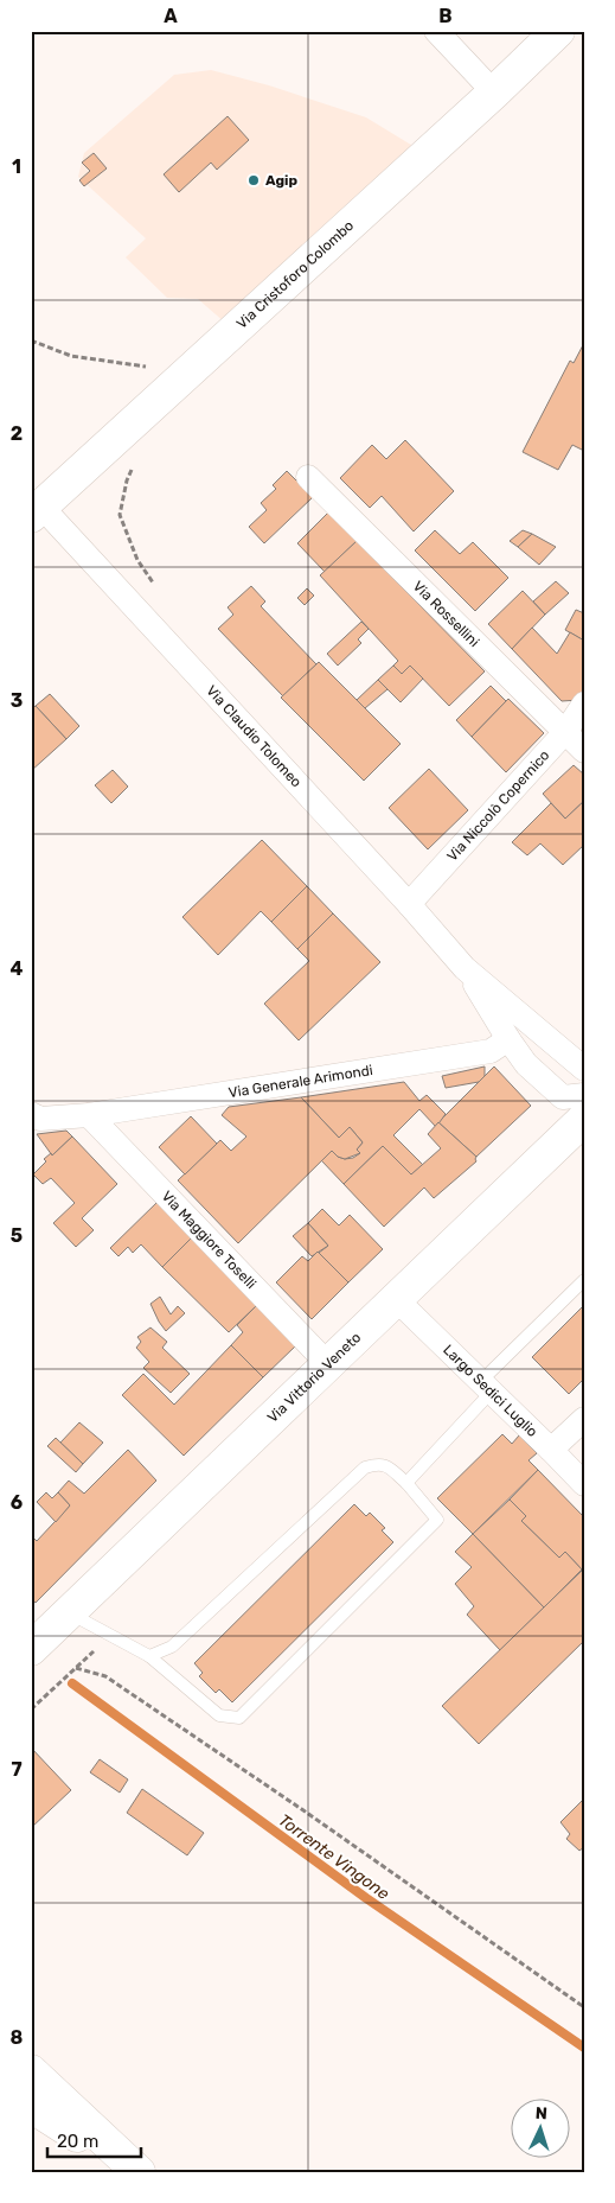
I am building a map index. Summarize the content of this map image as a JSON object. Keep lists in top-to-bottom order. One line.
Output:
{"streets":{"main road":["Via Cristoforo Colombo","Via Vittorio Veneto"],"street":["Via Rossellini","Via Claudio Tolomeo","Via Niccolò Copernico","Via Generale Arimondi","Via Maggiore Toselli","Largo Sedici Luglio"]},"crossings":[["Via Cristoforo Colombo","Via Claudio Tolomeo"],["Via Rossellini","Via Niccolò Copernico"],["Via Claudio Tolomeo","Via Niccolò Copernico"],["Via Claudio Tolomeo","Via Generale Arimondi"],["Via Generale Arimondi","Via Maggiore Toselli"],["Via Maggiore Toselli","Via Vittorio Veneto"],["Via Vittorio Veneto","Largo Sedici Luglio"]],"water":["Torrente Vingone"],"places":["Agip"],"scale_bar":"20 m","north":"top","grid":{"columns":["A","B"],"rows":["1","2","3","4","5","6","7","8"]}}
